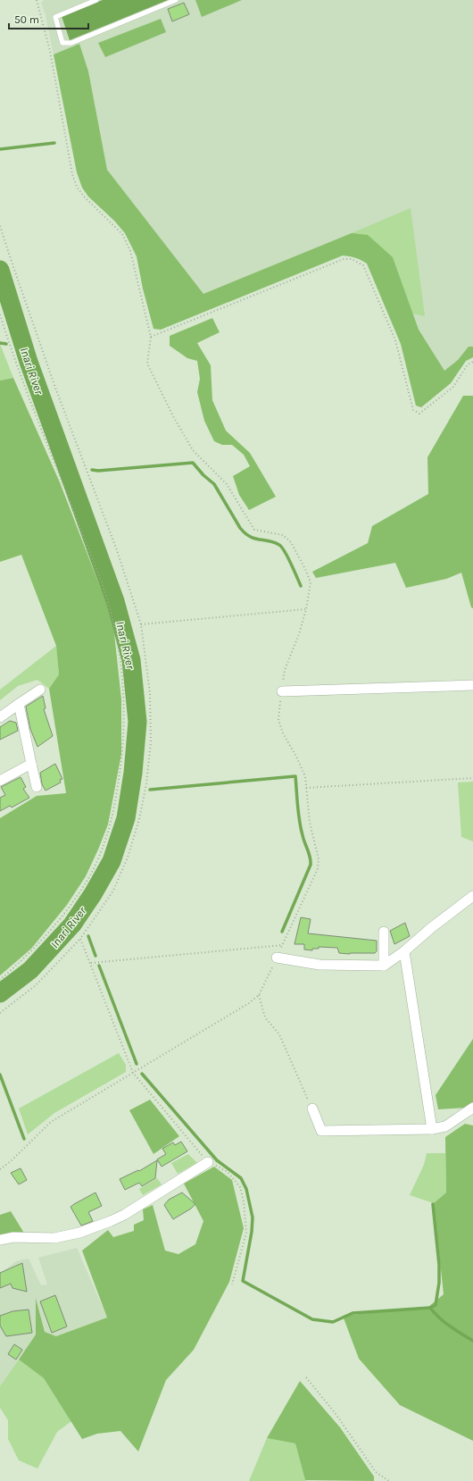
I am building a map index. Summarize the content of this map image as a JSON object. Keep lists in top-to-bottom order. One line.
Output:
{"water":["Inari River"],"scale_bar":"50 m"}
